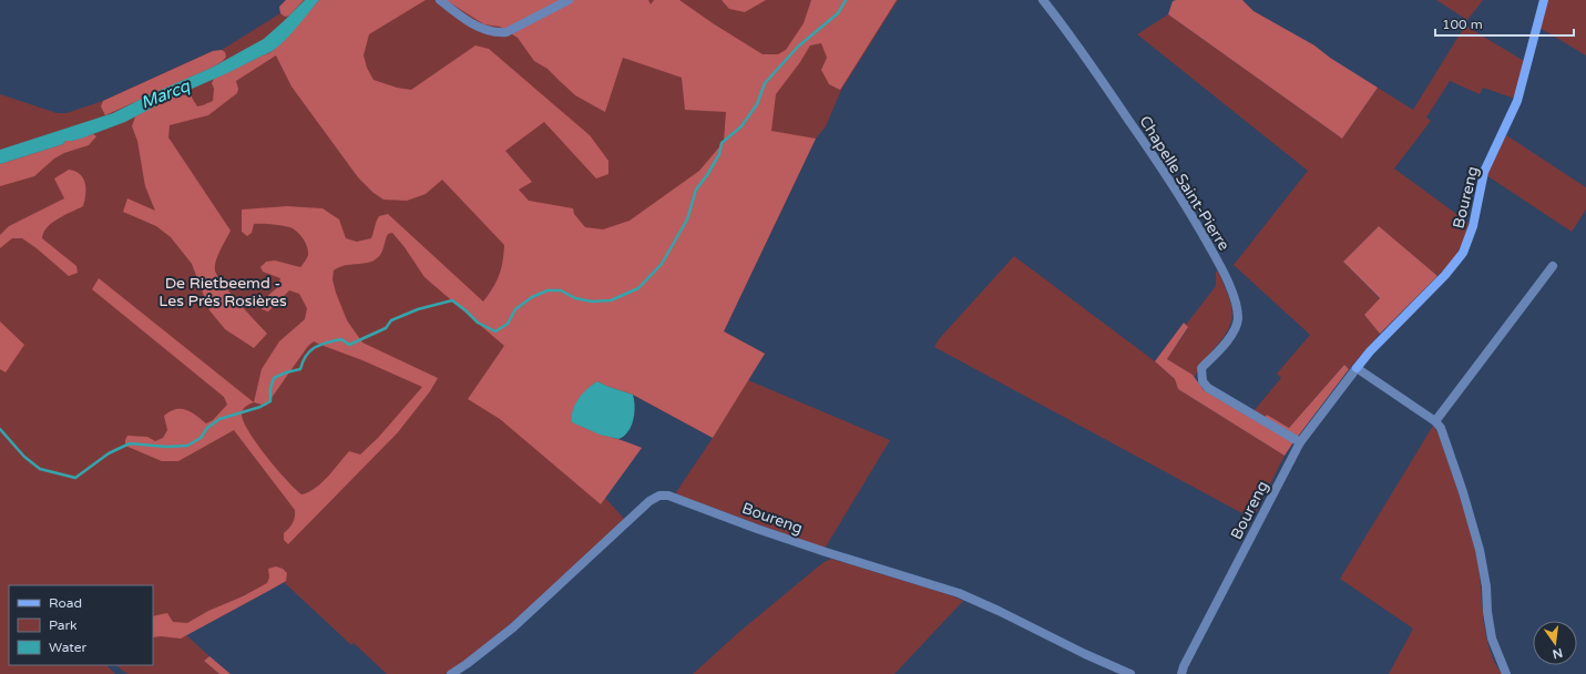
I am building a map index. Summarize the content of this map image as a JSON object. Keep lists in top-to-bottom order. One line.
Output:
{"streets":{"street":["Chapelle Saint-Pierre","Boureng"]},"crossings":[["Chapelle Saint-Pierre","Boureng"]],"water":["Marcq"],"parks":["De Rietbeemd - Les Prés Rosières"],"legend":["Road","Park","Water"],"scale_bar":"100 m","north":"bottom"}
